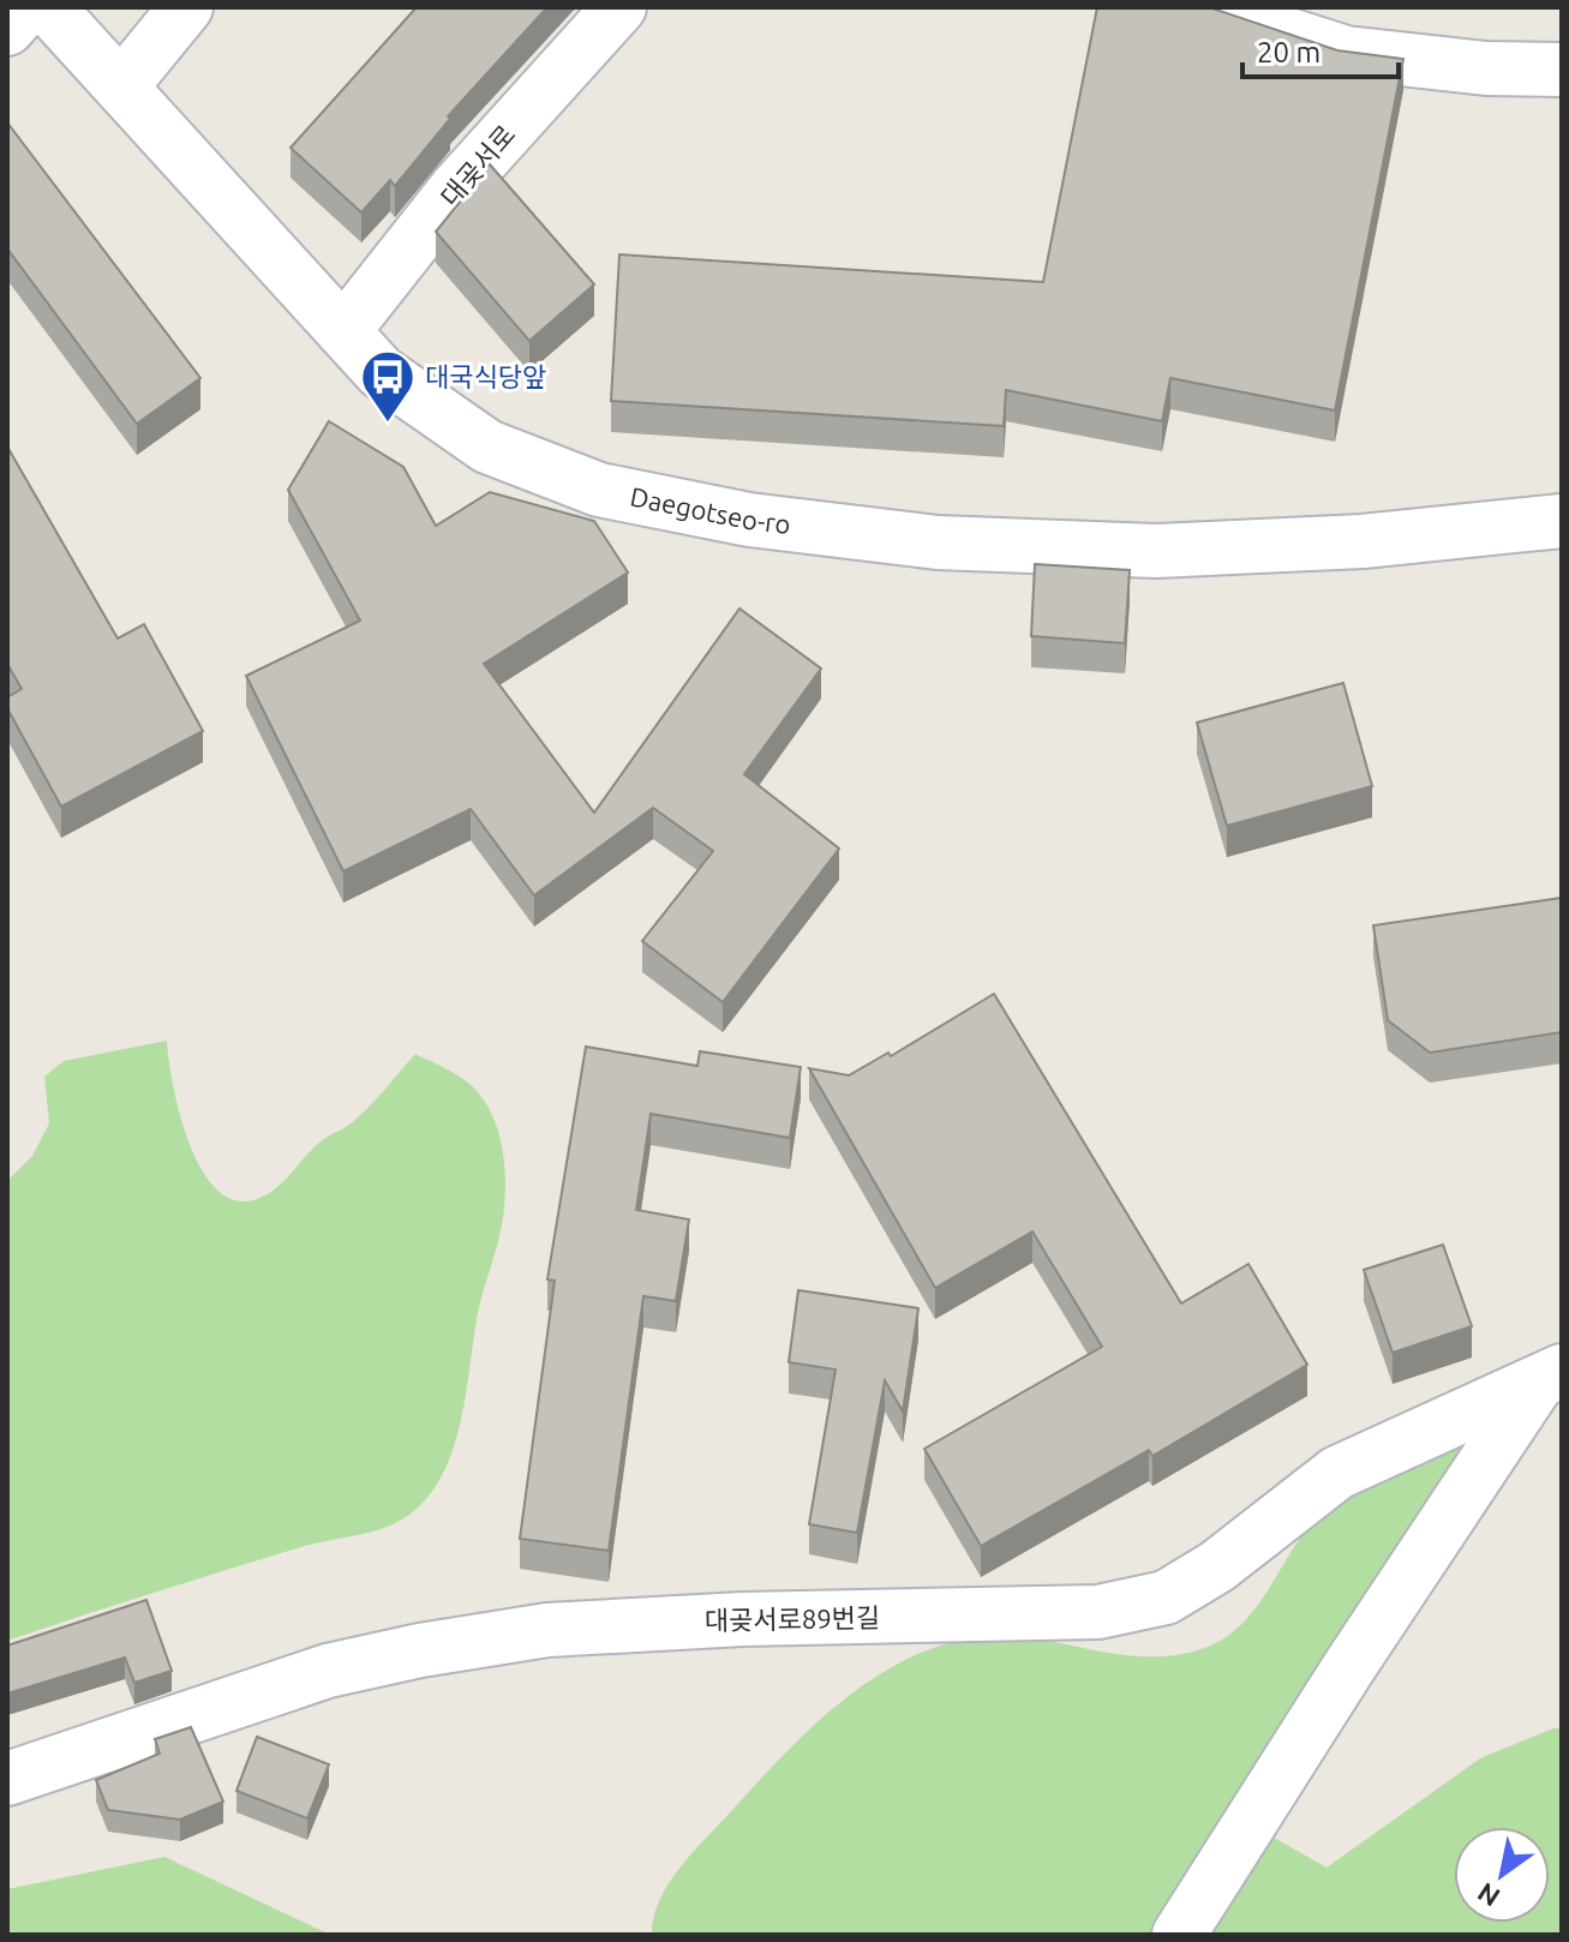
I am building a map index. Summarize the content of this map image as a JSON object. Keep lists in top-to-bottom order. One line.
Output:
{"streets":{"street":["대곶서로","Daegotseo-ro","대곶서로89번길"]},"crossings":[["대곶서로","Daegotseo-ro"]],"places":{"bus stop":["대국식당앞"]},"scale_bar":"20 m","north":"bottom left"}
